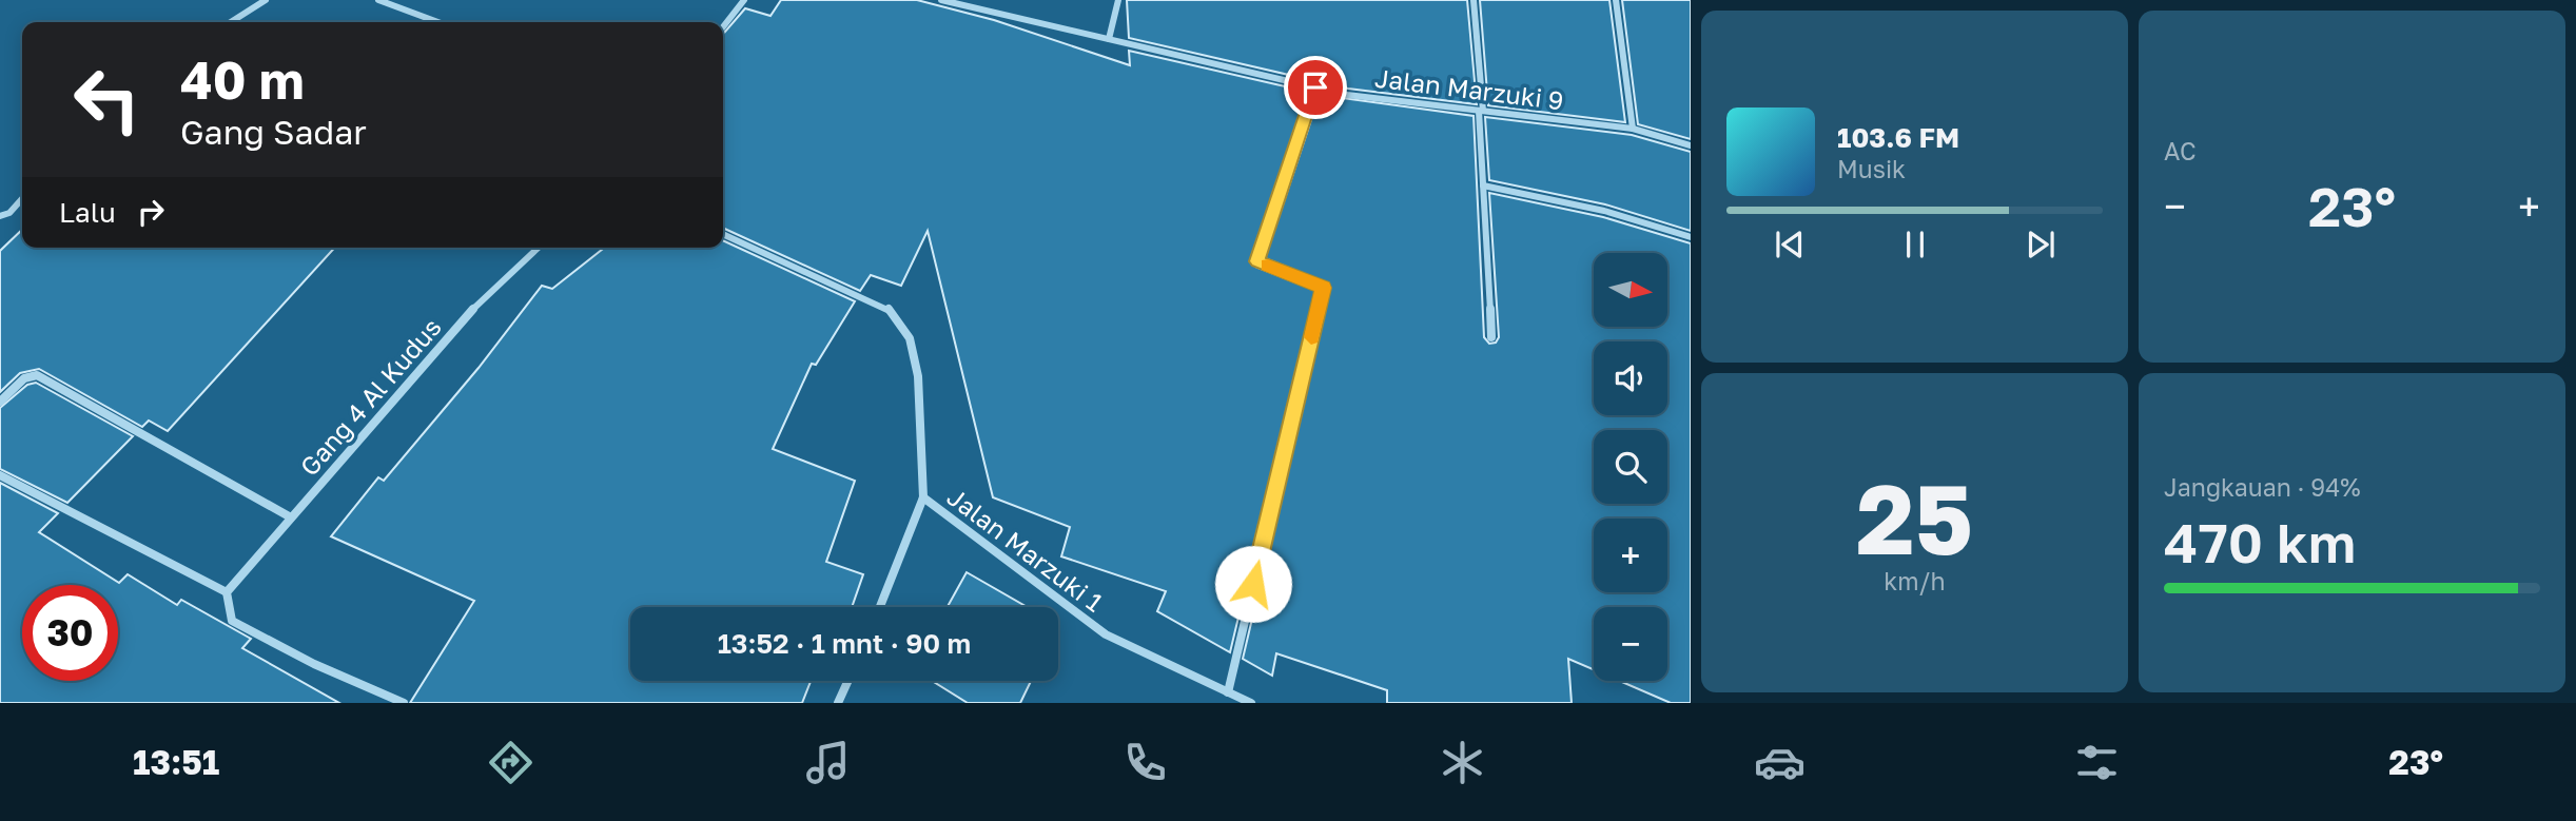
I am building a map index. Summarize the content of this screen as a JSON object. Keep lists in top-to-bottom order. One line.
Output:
{"streets":{"street":["Jalan Marzuki 9","Gang 4 Al Kudus","Jalan Marzuki 1"]},"north":"right","page":{"tile":["AC",["25","km/h"],["Jangkauan · 94%","470 km"]],"turn":["40 m","Gang Sadar"],"song":["103.6 FM","Musik"],"heat":["−","23°","+"],"then":"Lalu","map_buttons":["+","−"],"limit":"30","trip":"13:52 · 1 mnt · 90 m","tabs":["13:51","23°"]}}
